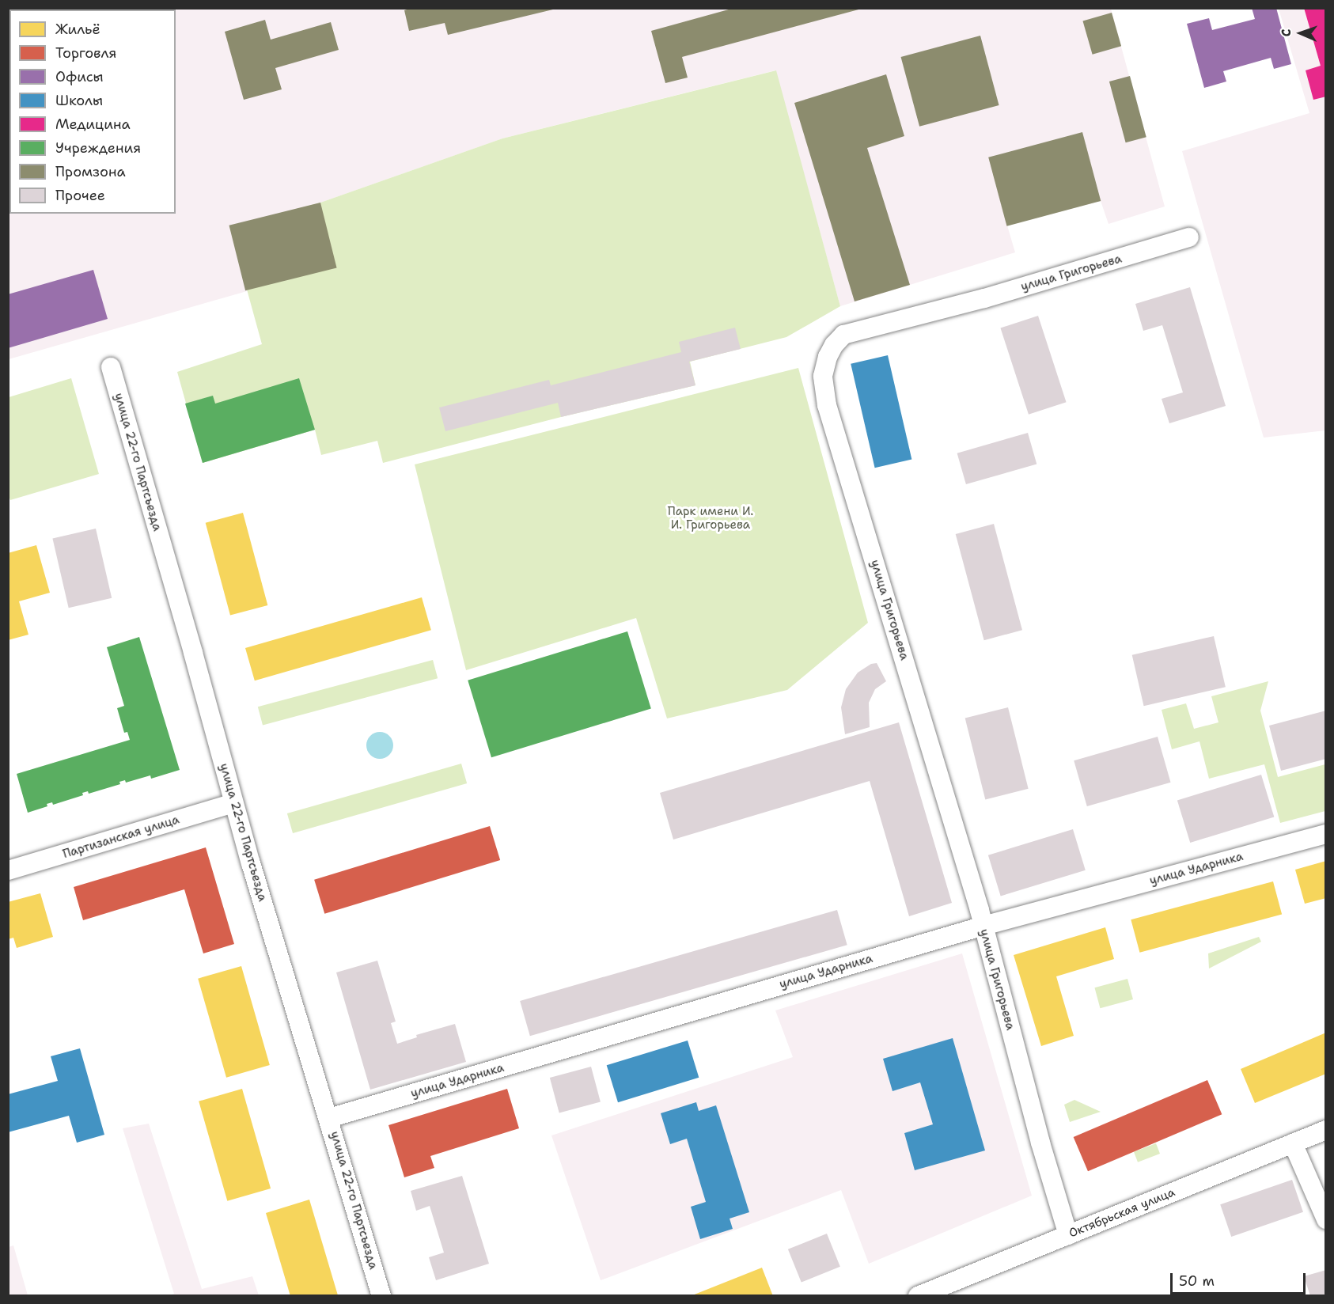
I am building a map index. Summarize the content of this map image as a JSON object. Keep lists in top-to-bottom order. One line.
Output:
{"streets":{"street":["улица Григорьева","улица 22-го Партсъезда","Партизанская улица","улица Ударника","Октябрьская улица"]},"crossings":[["улица Григорьева","улица Ударника"],["улица Григорьева","Октябрьская улица"],["улица 22-го Партсъезда","Партизанская улица"],["улица 22-го Партсъезда","улица Ударника"]],"parks":["Парк имени И. И. Григорьева"],"legend":["Жильё","Торговля","Офисы","Школы","Медицина","Учреждения","Промзона","Прочее"],"scale_bar":"50 m","north":"left"}
